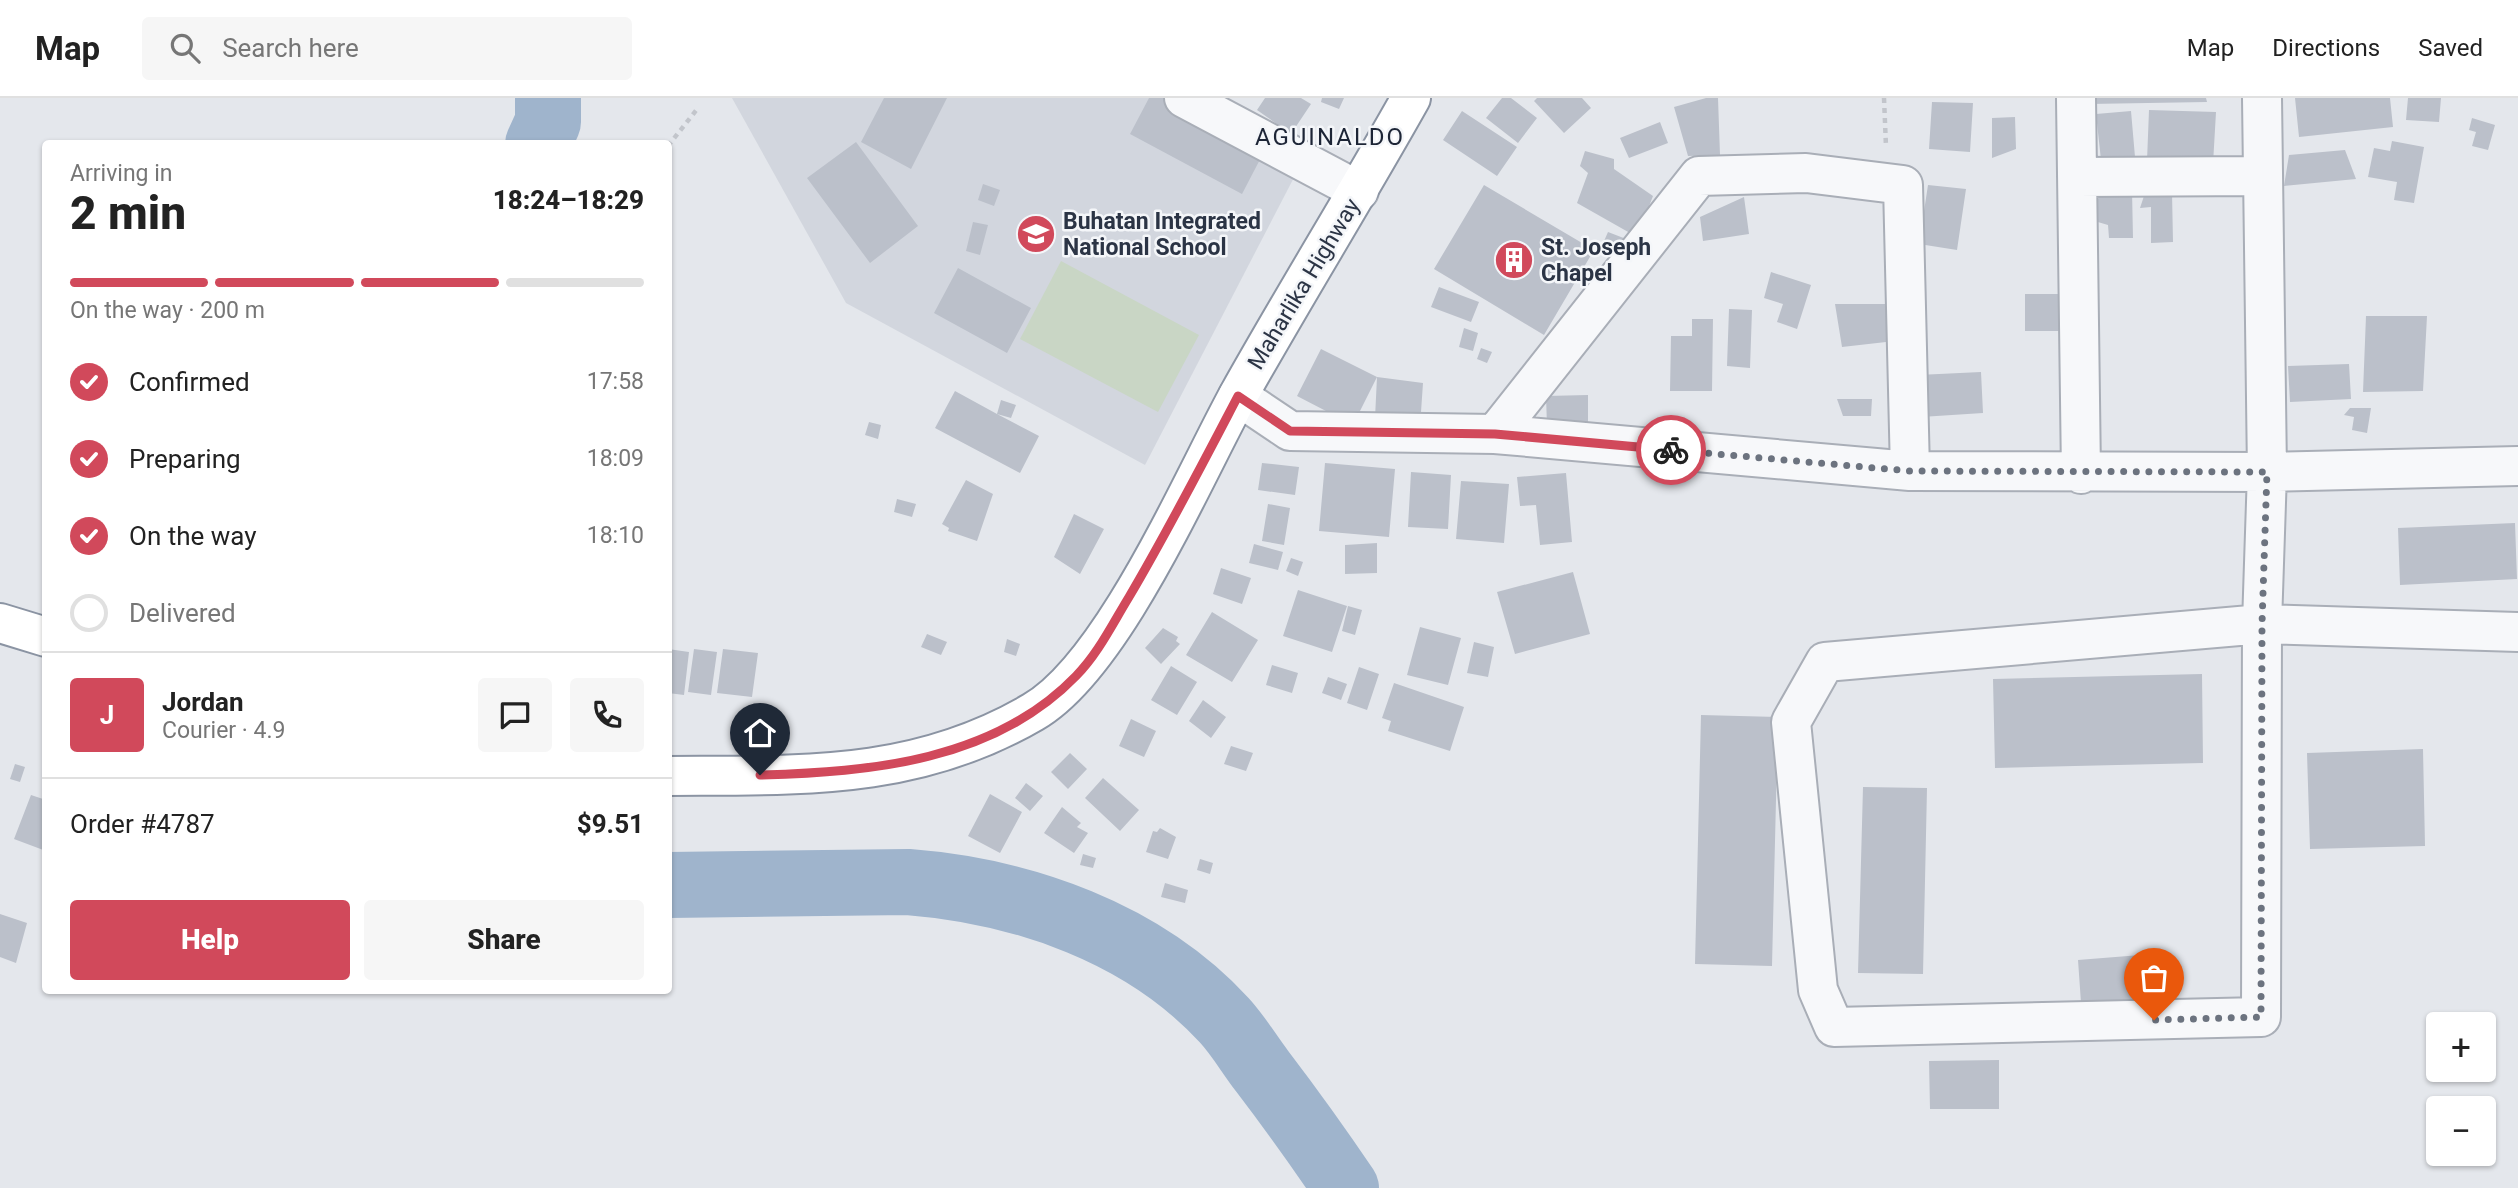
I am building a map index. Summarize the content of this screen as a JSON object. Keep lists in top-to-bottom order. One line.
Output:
{"streets":{"highway":["Maharlika Highway"]},"districts":["AGUINALDO"],"places":{"school or university":["Buhatan Integrated National School"],"building":["St. Joseph Chapel"]},"page":{"header":"Map","search":"Search here","nav":["Map","Directions","Saved"],"heading":["2 min","Arriving in","18:24–18:29"],"panel":["Jordan","Courier · 4.9","Order #4787","$9.51"],"bar":"On the way · 200 m","list":[["Confirmed","17:58"],["Preparing","18:09"],["On the way","18:10"],"Delivered"],"round":"J","buttons":["Help","Share"],"map_buttons":["+","−"]}}
